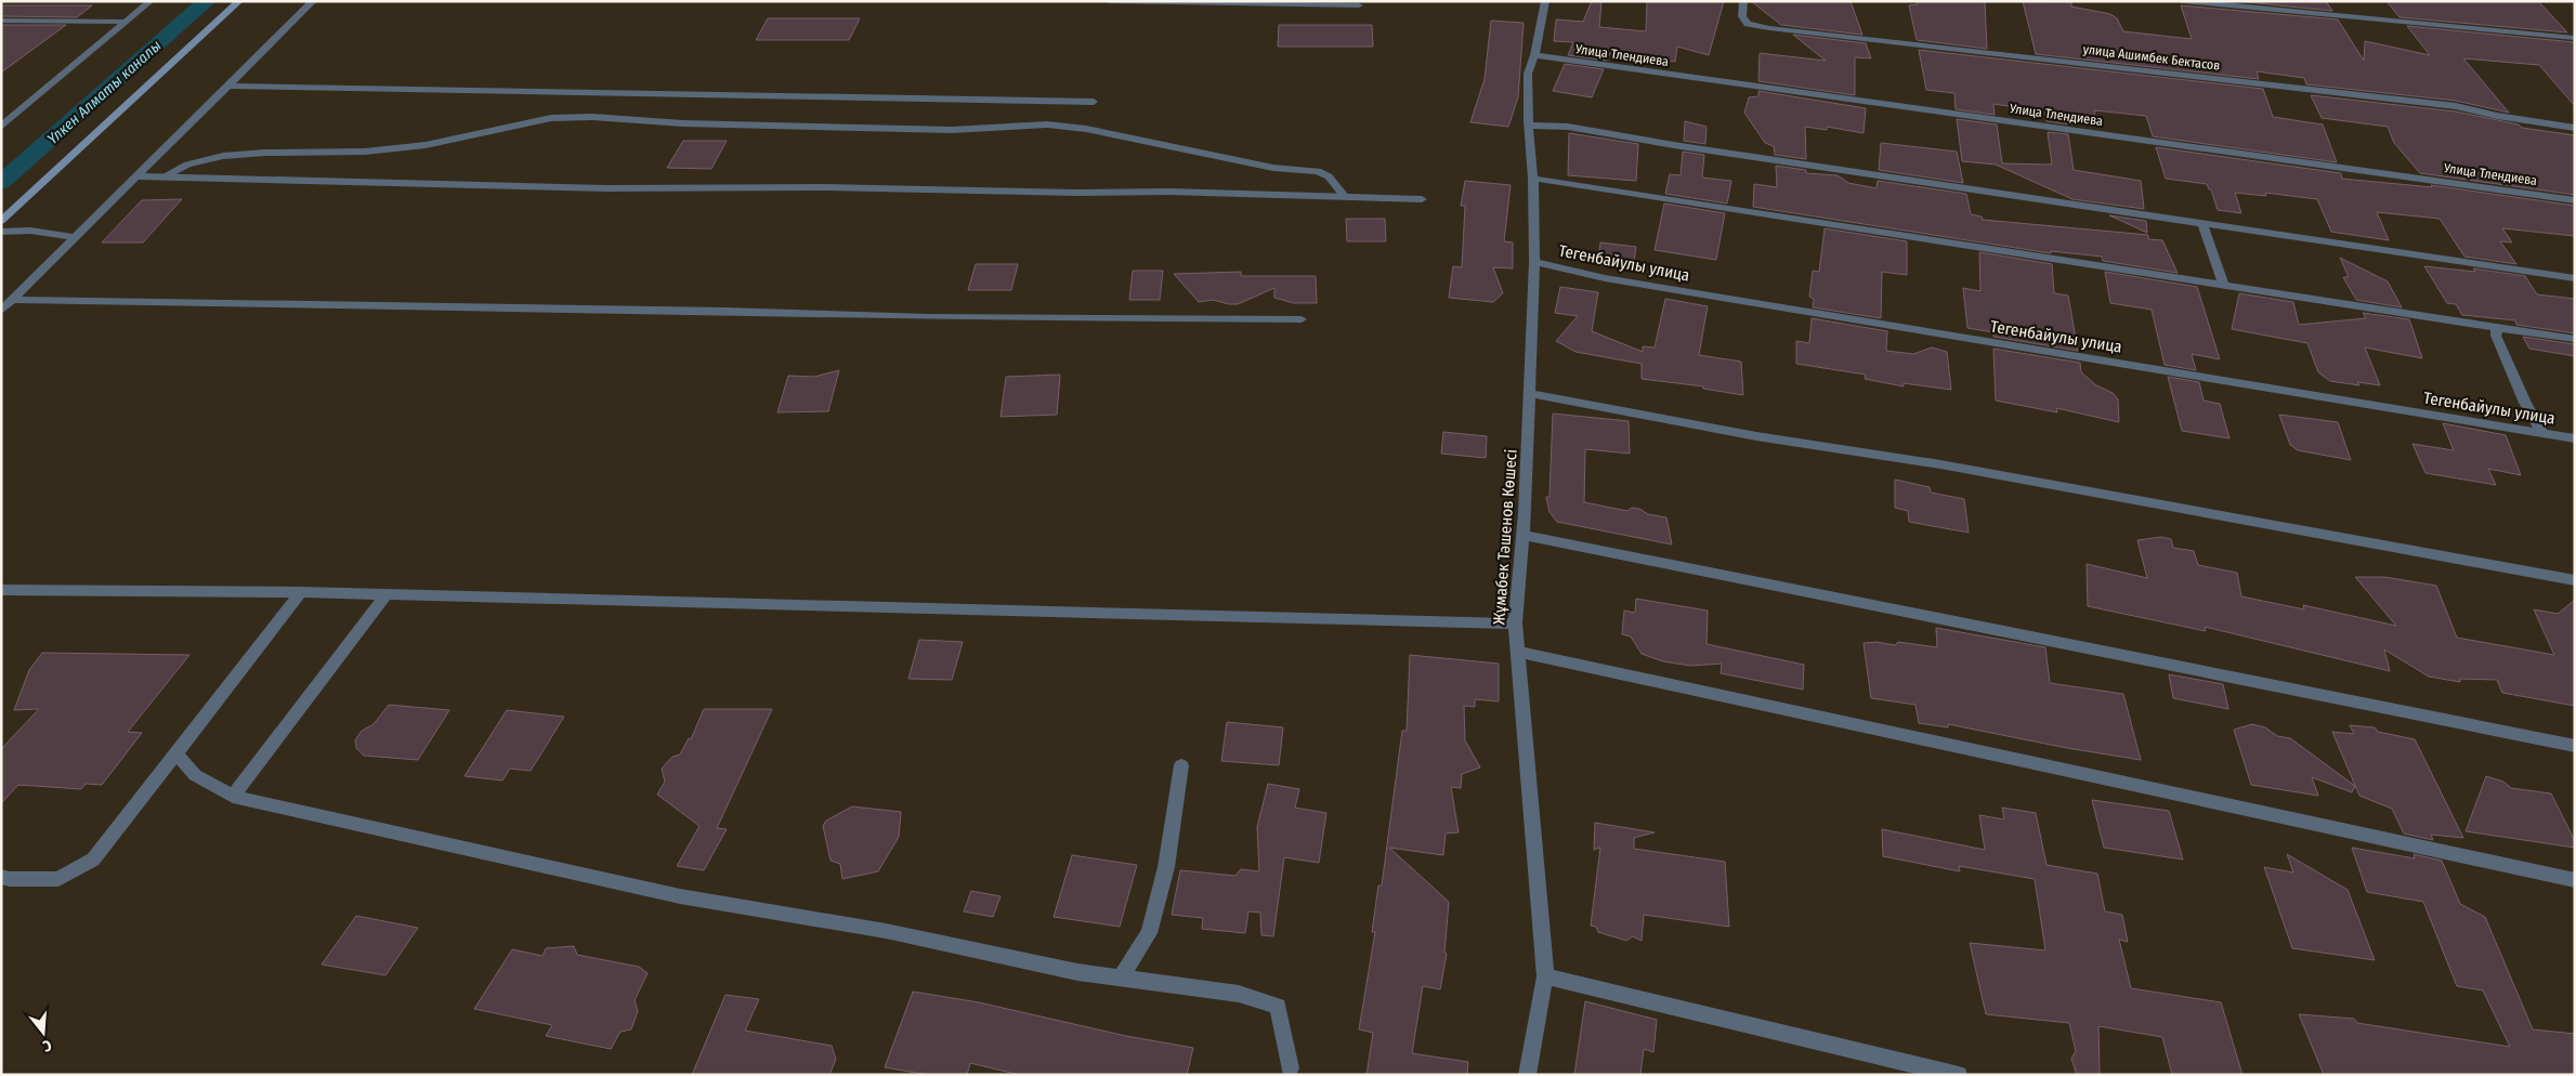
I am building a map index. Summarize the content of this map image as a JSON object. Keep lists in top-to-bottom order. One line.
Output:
{"streets":{"street":["Улица Тлендиева","улица Ашимбек Бектасов","Тегенбайулы улица","Жұмабек Тәшенов Көшесі"]},"crossings":[["Улица Тлендиева","Жұмабек Тәшенов Көшесі"],["Тегенбайулы улица","Жұмабек Тәшенов Көшесі"]],"water":["Үлкен Алматы каналы"],"north":"bottom"}
